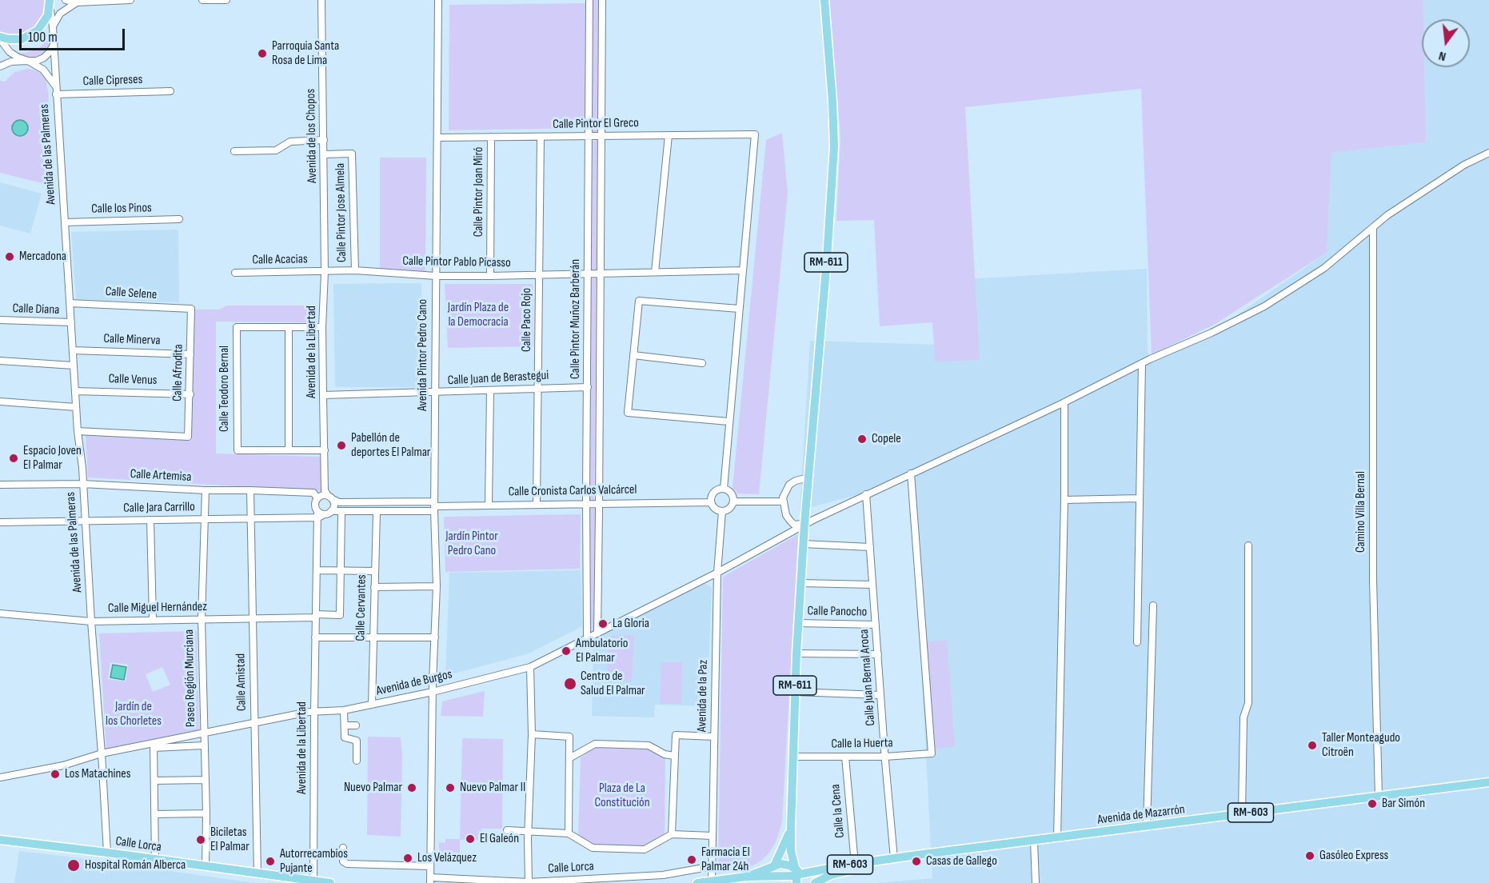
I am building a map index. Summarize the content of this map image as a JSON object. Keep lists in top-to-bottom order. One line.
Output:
{"streets":{"main road":["RM-611","RM-603","Avenida de Mazarrón","Calle Lorca"],"street":["Calle Cipreses","Calle Pintor El Greco","Avenida de los Chopos","Avenida de las Palmeras","Calle Pintor Joan Miró","Calle los Pinos","Calle Pintor Jose Almela","Calle Acacias","Calle Pintor Pablo Picasso","Calle Selene","Calle Diana","Calle Pintor Muñoz Barberán","Calle Paco Rojo","Calle Minerva","Avenida de la Libertad","Avenida Pintor Pedro Cano","Calle Afrodita","Calle Juan de Berastegui","Calle Venus","Calle Teodoro Bernal","Calle Artemisa","Calle Cronista Carlos Valcárcel","Calle Jara Carrillo","Camino Villa Bernal","Calle Miguel Hernández","Calle Cervantes","Calle Panocho","Calle Juan Bernal Aroca","Paseo Región Murciana","Calle Amistad","Avenida de Burgos","Avenida de la Paz","Calle la Huerta","Calle la Cena"]},"crossings":[["Calle Cipreses","Avenida de las Palmeras"],["Calle Pintor El Greco","Calle Pintor Joan Miró"],["Calle Pintor El Greco","Calle Pintor Pablo Picasso"],["Calle Pintor El Greco","Calle Pintor Muñoz Barberán"],["Calle Pintor El Greco","Calle Paco Rojo"],["Calle Pintor El Greco","Avenida Pintor Pedro Cano"],["Avenida de los Chopos","Calle Pintor Jose Almela"],["Avenida de los Chopos","Calle Acacias"],["Avenida de los Chopos","Calle Pintor Pablo Picasso"],["Avenida de los Chopos","Avenida de la Libertad"],["Avenida de las Palmeras","Calle los Pinos"],["Avenida de las Palmeras","Calle Selene"],["Avenida de las Palmeras","Calle Diana"],["Avenida de las Palmeras","Calle Minerva"],["Avenida de las Palmeras","Calle Afrodita"],["Avenida de las Palmeras","Calle Venus"],["Avenida de las Palmeras","Calle Artemisa"],["Avenida de las Palmeras","Calle Jara Carrillo"],["Avenida de las Palmeras","Calle Miguel Hernández"],["Avenida de las Palmeras","Avenida de Burgos"],["Avenida de las Palmeras","Calle Lorca"],["Calle Pintor Joan Miró","Calle Pintor Pablo Picasso"],["Calle Pintor Jose Almela","Calle Pintor Pablo Picasso"],["Calle Acacias","Calle Pintor Pablo Picasso"],["Calle Acacias","Avenida de la Libertad"],["Calle Pintor Pablo Picasso","Calle Pintor Muñoz Barberán"],["Calle Pintor Pablo Picasso","Calle Paco Rojo"],["Calle Pintor Pablo Picasso","Avenida de la Libertad"],["Calle Pintor Pablo Picasso","Avenida Pintor Pedro Cano"],["RM-611","Calle Panocho"],["RM-611","Avenida de Burgos"],["RM-611","Calle la Huerta"],["RM-611","RM-603"],["RM-611","Avenida de Mazarrón"],["Calle Selene","Calle Afrodita"],["Calle Pintor Muñoz Barberán","Calle Juan de Berastegui"],["Calle Pintor Muñoz Barberán","Calle Cronista Carlos Valcárcel"],["Calle Pintor Muñoz Barberán","Avenida de Burgos"],["Calle Paco Rojo","Calle Juan de Berastegui"],["Calle Paco Rojo","Calle Cronista Carlos Valcárcel"],["Calle Minerva","Calle Afrodita"],["Avenida de la Libertad","Calle Juan de Berastegui"],["Avenida de la Libertad","Calle Artemisa"],["Avenida de la Libertad","Calle Cronista Carlos Valcárcel"],["Avenida de la Libertad","Calle Jara Carrillo"],["Avenida de la Libertad","Calle Miguel Hernández"],["Avenida de la Libertad","Avenida de Burgos"],["Avenida de la Libertad","Calle Lorca"],["Avenida Pintor Pedro Cano","Calle Juan de Berastegui"],["Avenida Pintor Pedro Cano","Calle Cronista Carlos Valcárcel"],["Avenida Pintor Pedro Cano","Avenida de Burgos"],["Avenida Pintor Pedro Cano","Calle Lorca"],["Calle Afrodita","Calle Venus"],["Calle Artemisa","Calle Cronista Carlos Valcárcel"],["Calle Artemisa","Paseo Región Murciana"],["Calle Artemisa","Calle Amistad"],["Calle Cronista Carlos Valcárcel","Calle Jara Carrillo"],["Calle Cronista Carlos Valcárcel","Calle Cervantes"],["Calle Cronista Carlos Valcárcel","Avenida de la Paz"],["Calle Jara Carrillo","Paseo Región Murciana"],["Calle Jara Carrillo","Calle Amistad"],["Camino Villa Bernal","Avenida de Burgos"],["Camino Villa Bernal","Avenida de Mazarrón"],["Calle Miguel Hernández","Paseo Región Murciana"],["Calle Miguel Hernández","Calle Amistad"],["Calle Cervantes","Avenida de Burgos"],["Calle Panocho","Calle Juan Bernal Aroca"],["Calle Juan Bernal Aroca","Avenida de Burgos"],["Calle Juan Bernal Aroca","Calle la Huerta"],["Calle Juan Bernal Aroca","Avenida de Mazarrón"],["Paseo Región Murciana","Avenida de Burgos"],["Paseo Región Murciana","Calle Lorca"],["Calle Amistad","Avenida de Burgos"],["Calle Amistad","Calle Lorca"],["Avenida de Burgos","Avenida de la Paz"],["Avenida de Burgos","Calle la Huerta"],["Avenida de la Paz","RM-603"],["Avenida de la Paz","Calle Lorca"],["Calle la Huerta","Calle la Cena"],["Calle la Cena","Avenida de Mazarrón"],["RM-603","Avenida de Mazarrón"]],"parks":["Jardín Plaza de la Democracia","Jardín Pintor Pedro Cano","Jardín de los Chorletes","Plaza de La Constitución"],"places":["Parroquia Santa Rosa de Lima","Mercadona","Copele","Pabellón de deportes El Palmar","Espacio Joven El Palmar","La Gloria","Ambulatorio El Palmar","Centro de Salud El Palmar","Taller Monteagudo Citroën","Los Matachines","Nuevo Palmar","Nuevo Palmar II","Bar Simón","El Galeón","Biciletas El Palmar","Gasóleo Express","Los Velázquez","Farmacia El Palmar 24h","Autorrecambios Pujante","Casas de Gallego","Hospital Román Alberca"],"scale_bar":"100 m","north":"bottom"}
